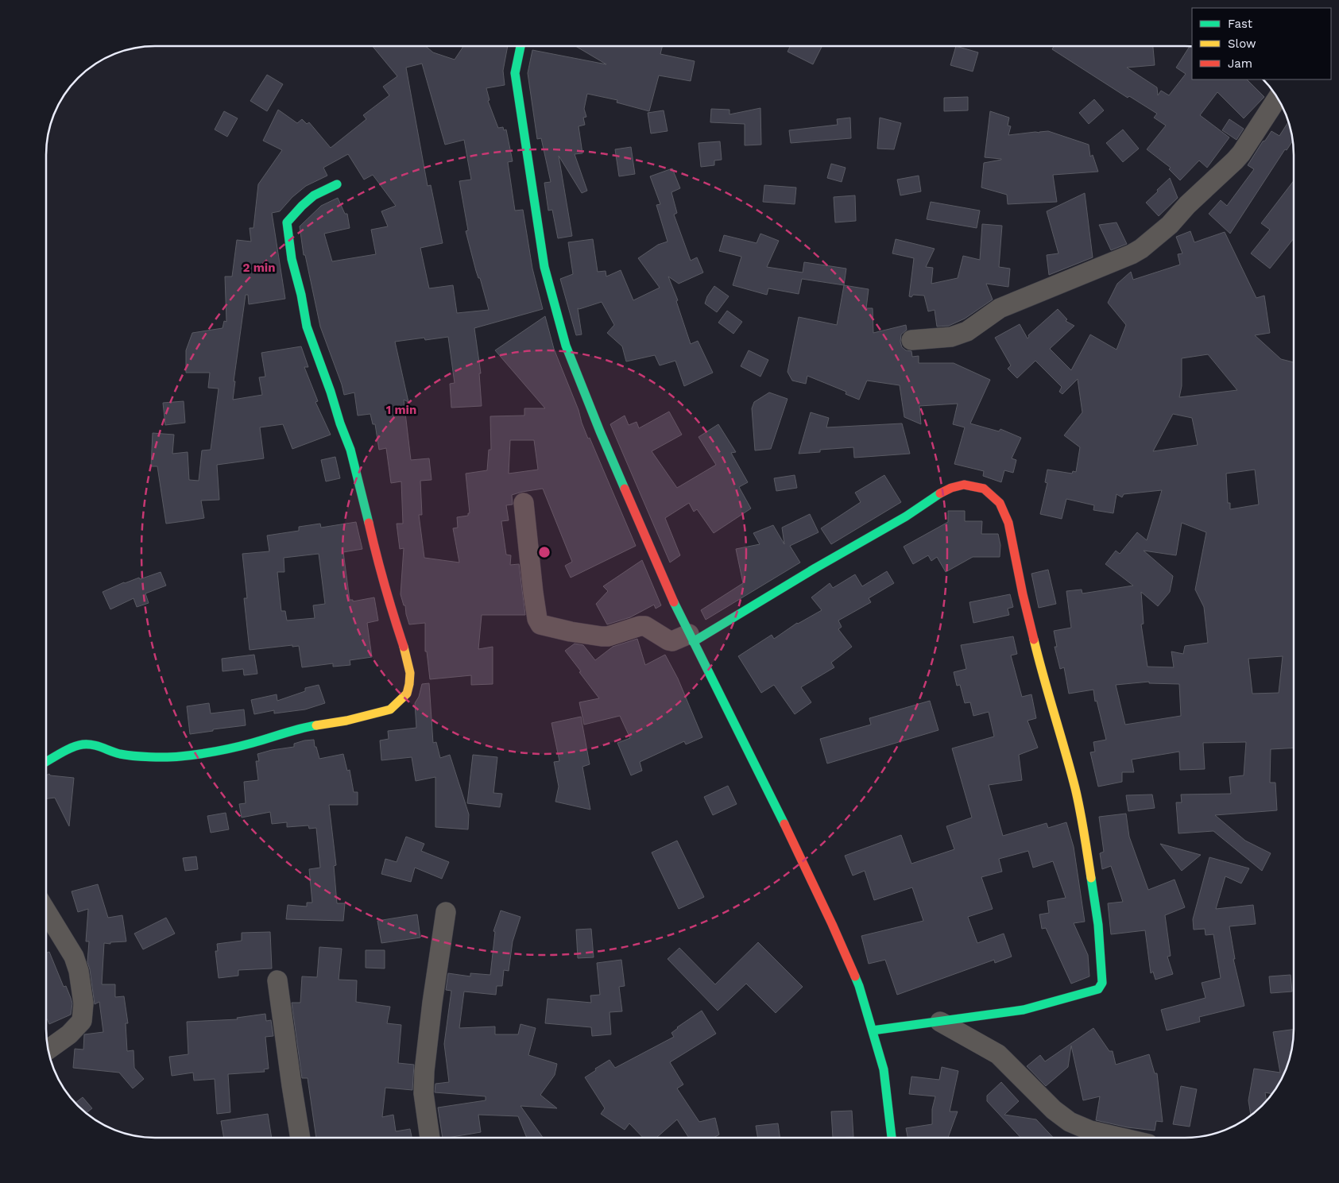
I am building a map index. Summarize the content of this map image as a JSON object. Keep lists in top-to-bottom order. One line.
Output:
{"legend":["Fast","Slow","Jam"],"rings":["2 min","1 min"]}
